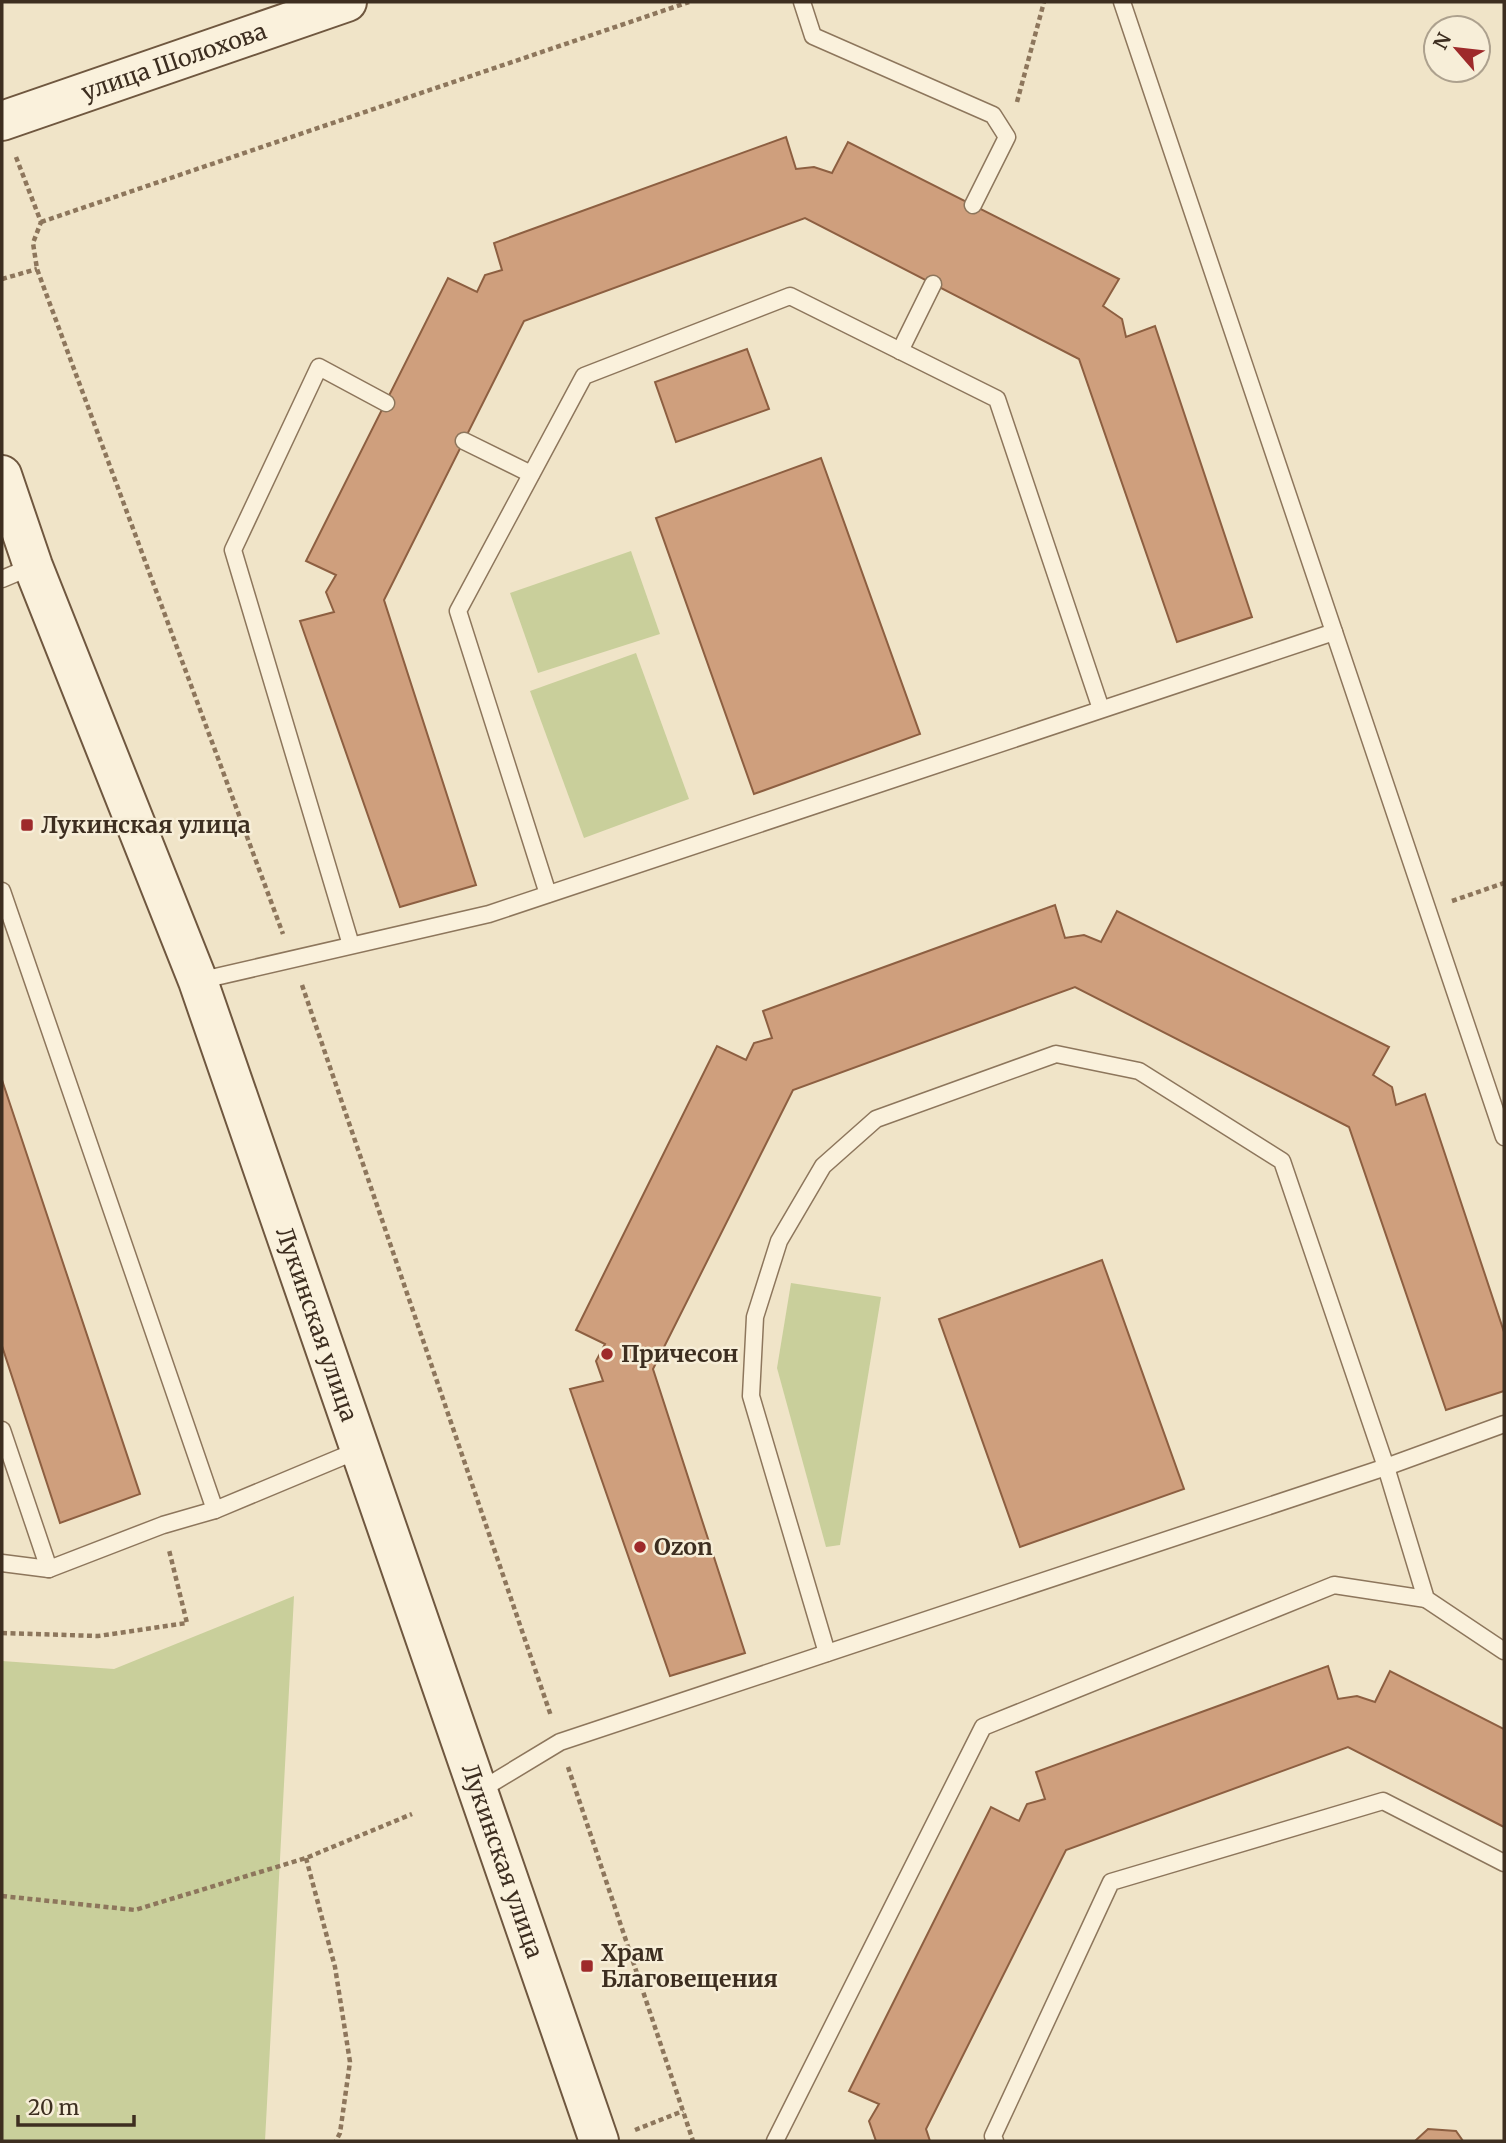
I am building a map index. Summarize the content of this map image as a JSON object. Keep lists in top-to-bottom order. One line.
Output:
{"streets":{"street":["улица Шолохова","Лукинская улица"]},"places":{"transit":["Лукинская улица","Храм Благовещения"],"other":["Причесон","Ozon"]},"scale_bar":"20 m","north":"top left"}
